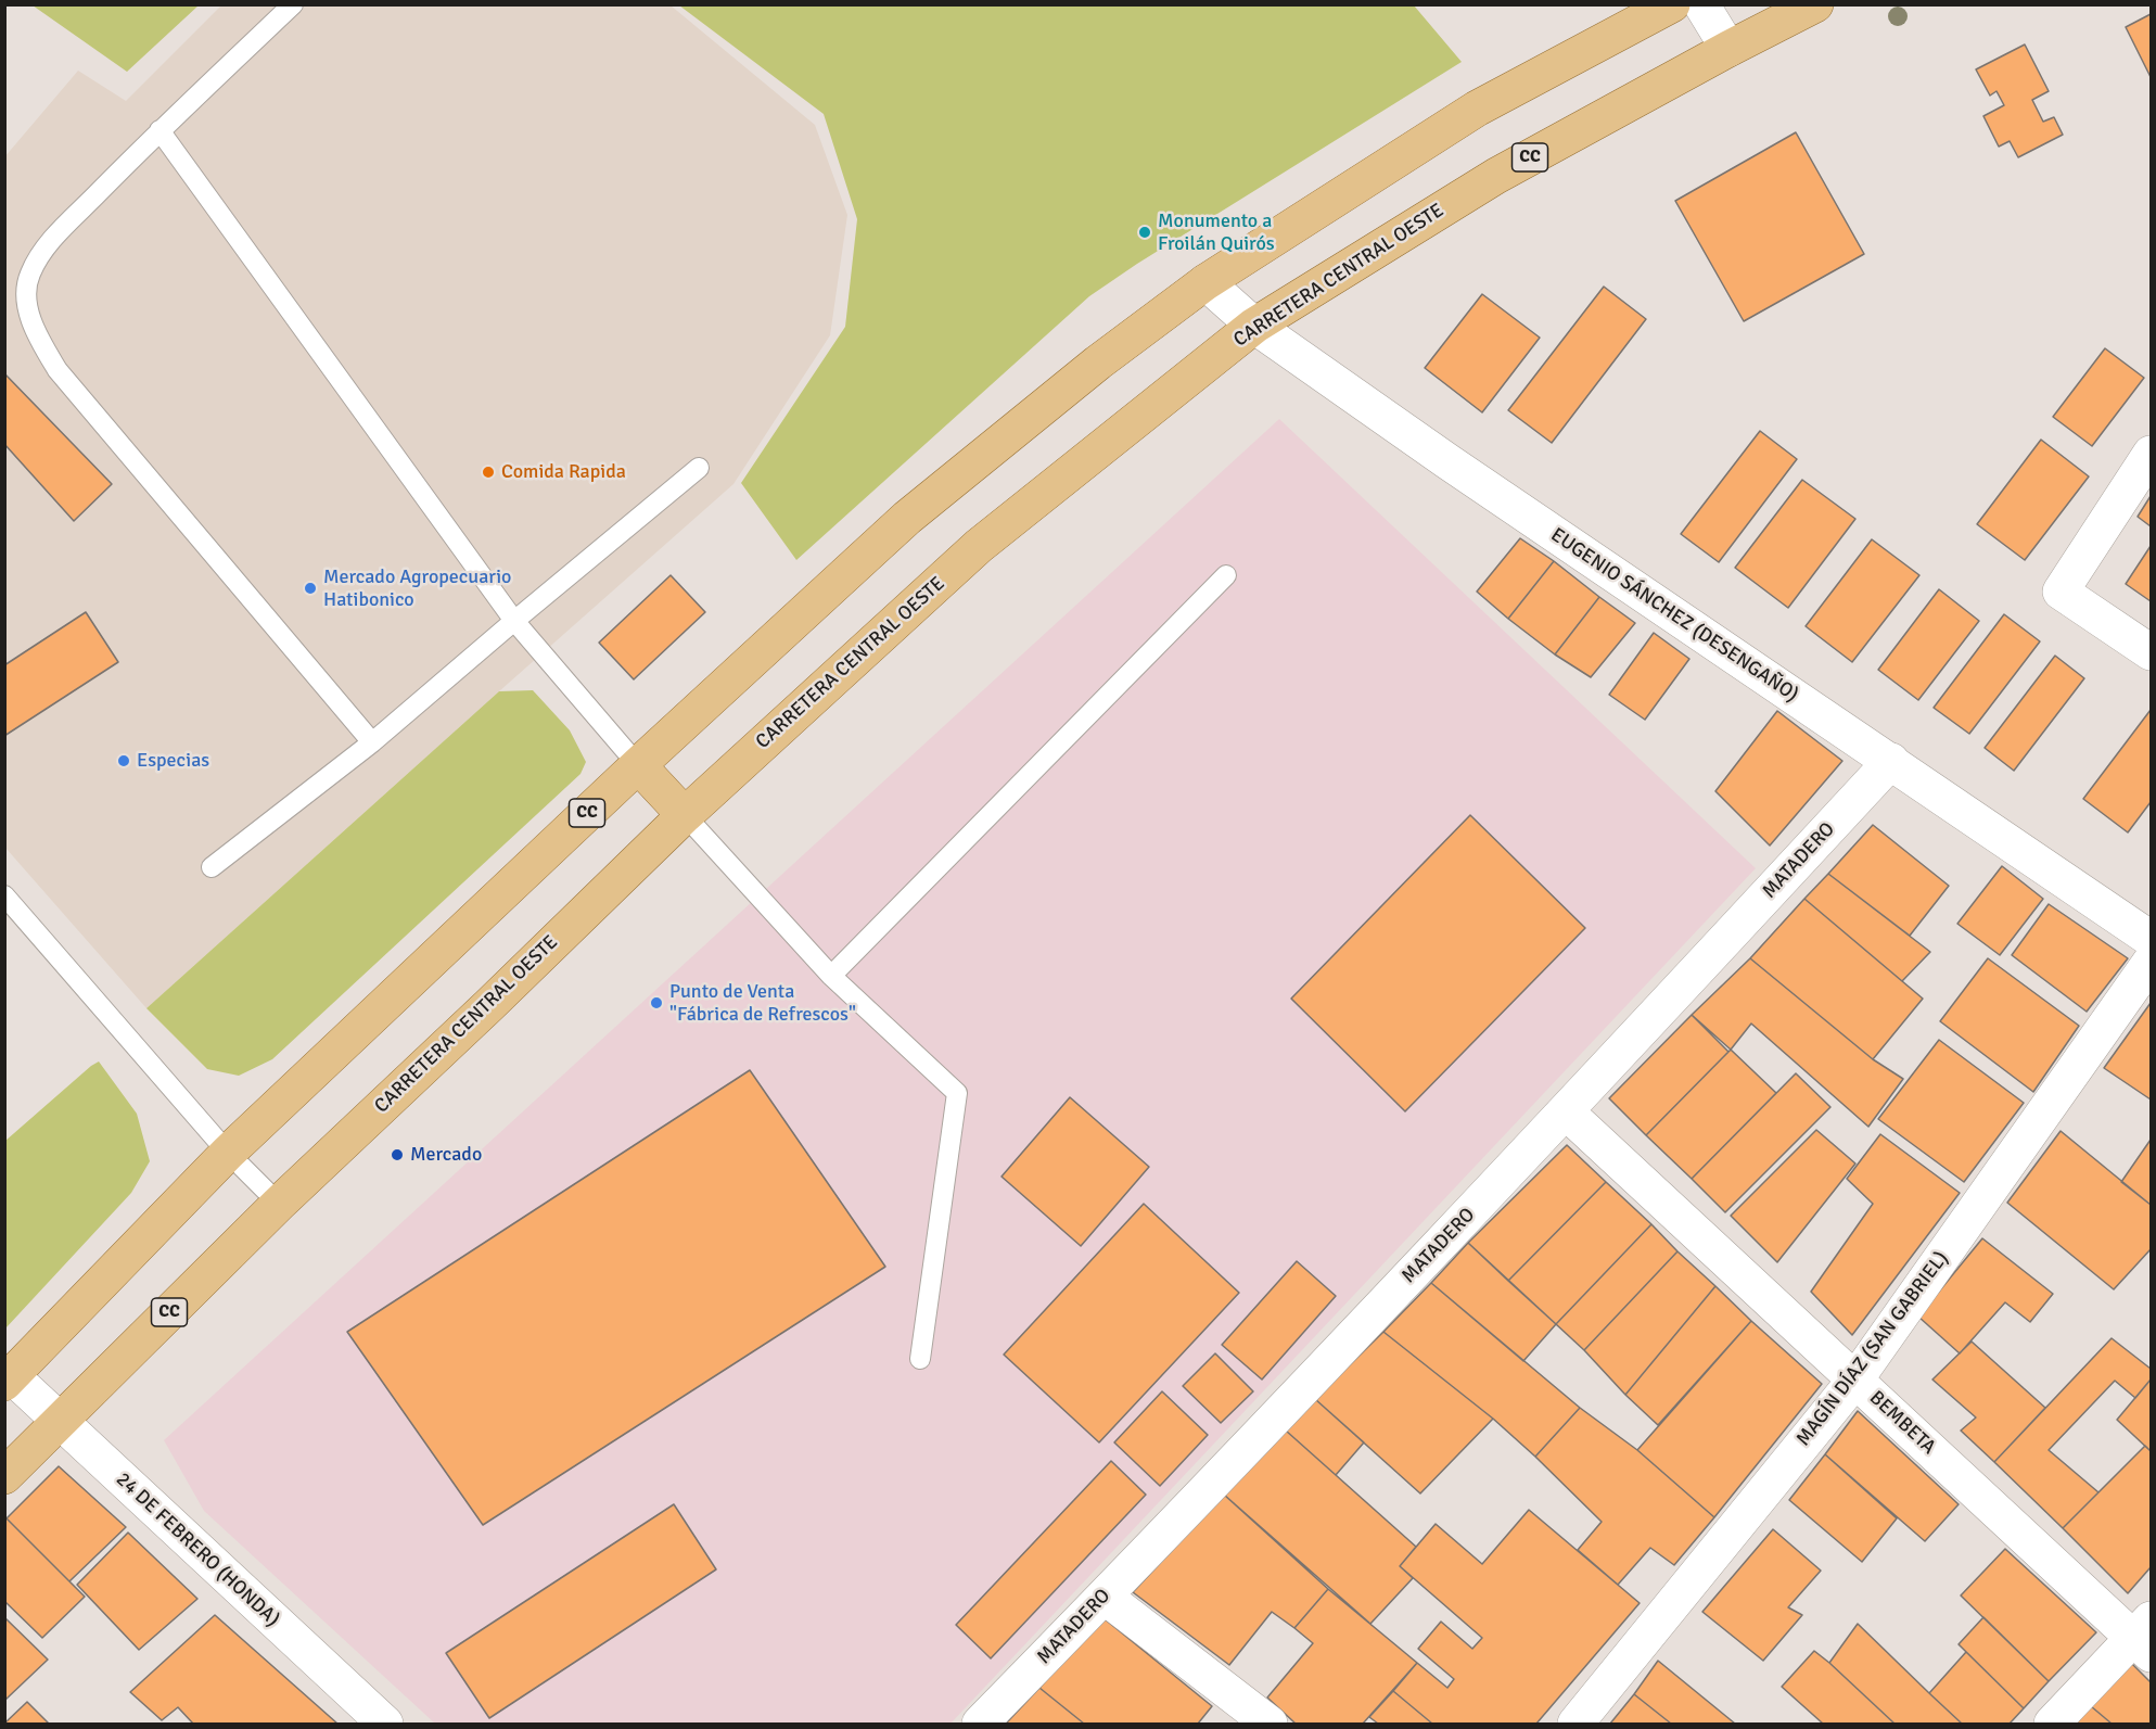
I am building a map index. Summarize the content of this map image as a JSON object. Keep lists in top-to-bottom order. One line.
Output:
{"streets":{"main road":["CC","CARRETERA CENTRAL OESTE"],"street":["EUGENIO SÁNCHEZ (DESENGAÑO)","MATADERO","MAGÍN DÍAZ (SAN GABRIEL)","BEMBETA","24 DE FEBRERO (HONDA)"]},"crossings":[["CC","EUGENIO SÁNCHEZ (DESENGAÑO)"],["CC","24 DE FEBRERO (HONDA)"],["CARRETERA CENTRAL OESTE","EUGENIO SÁNCHEZ (DESENGAÑO)"],["CARRETERA CENTRAL OESTE","24 DE FEBRERO (HONDA)"],["EUGENIO SÁNCHEZ (DESENGAÑO)","MATADERO"],["EUGENIO SÁNCHEZ (DESENGAÑO)","MAGÍN DÍAZ (SAN GABRIEL)"],["MATADERO","BEMBETA"],["MAGÍN DÍAZ (SAN GABRIEL)","BEMBETA"]],"places":["Monumento a Froilán Quirós","Comida Rapida","Mercado Agropecuario Hatibonico","Especias","Punto de Venta \"Fábrica de Refrescos\"","Mercado"]}
